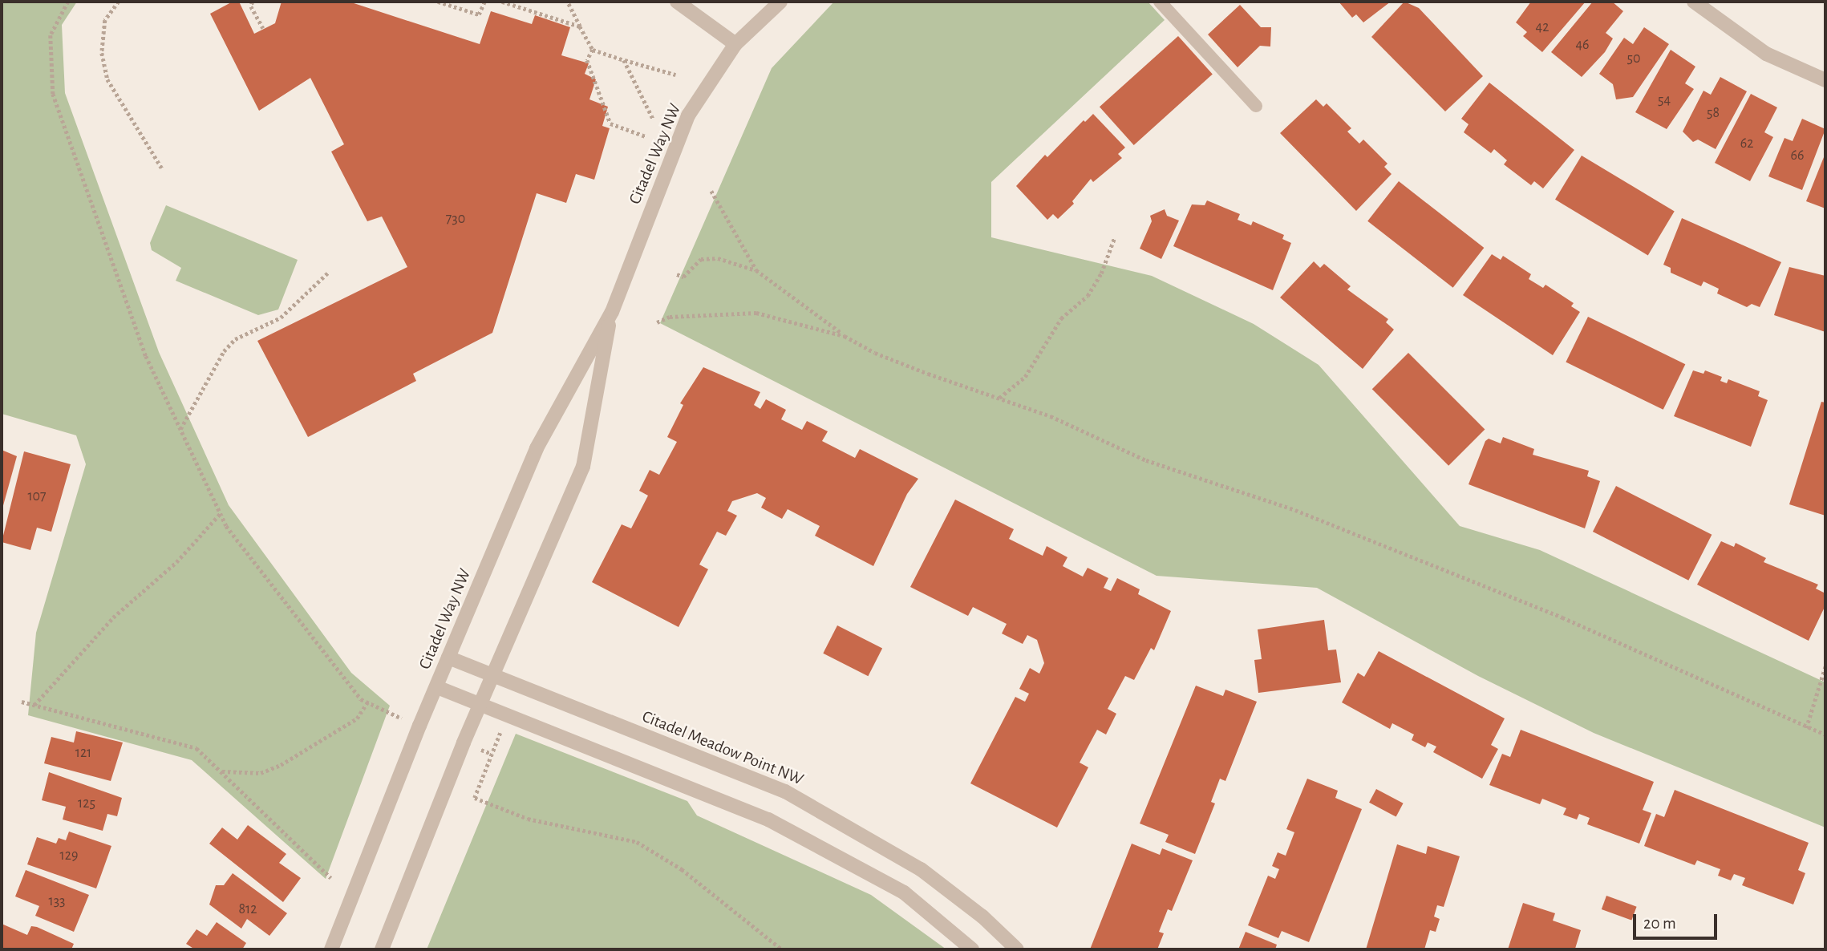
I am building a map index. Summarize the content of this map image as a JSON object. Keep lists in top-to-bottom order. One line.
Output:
{"streets":{"street":["Citadel Way NW","Citadel Meadow Point NW"]},"crossings":[["Citadel Way NW","Citadel Meadow Point NW"]],"house_numbers":["42","46","50","54","58","62","66","730","107","121","125","129","133","812"],"scale_bar":"20 m"}
